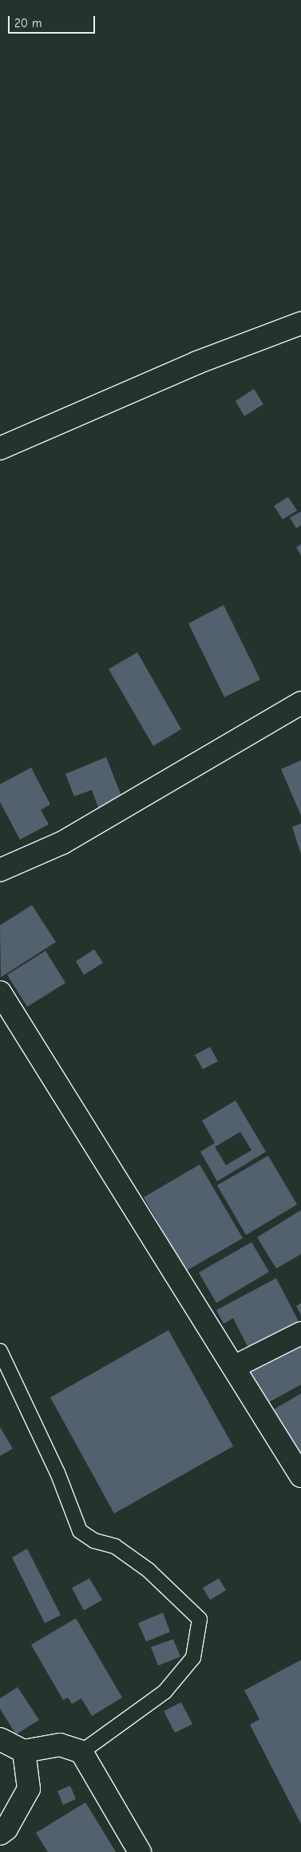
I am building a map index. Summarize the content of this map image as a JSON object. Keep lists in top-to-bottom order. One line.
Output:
{"scale_bar":"20 m"}
